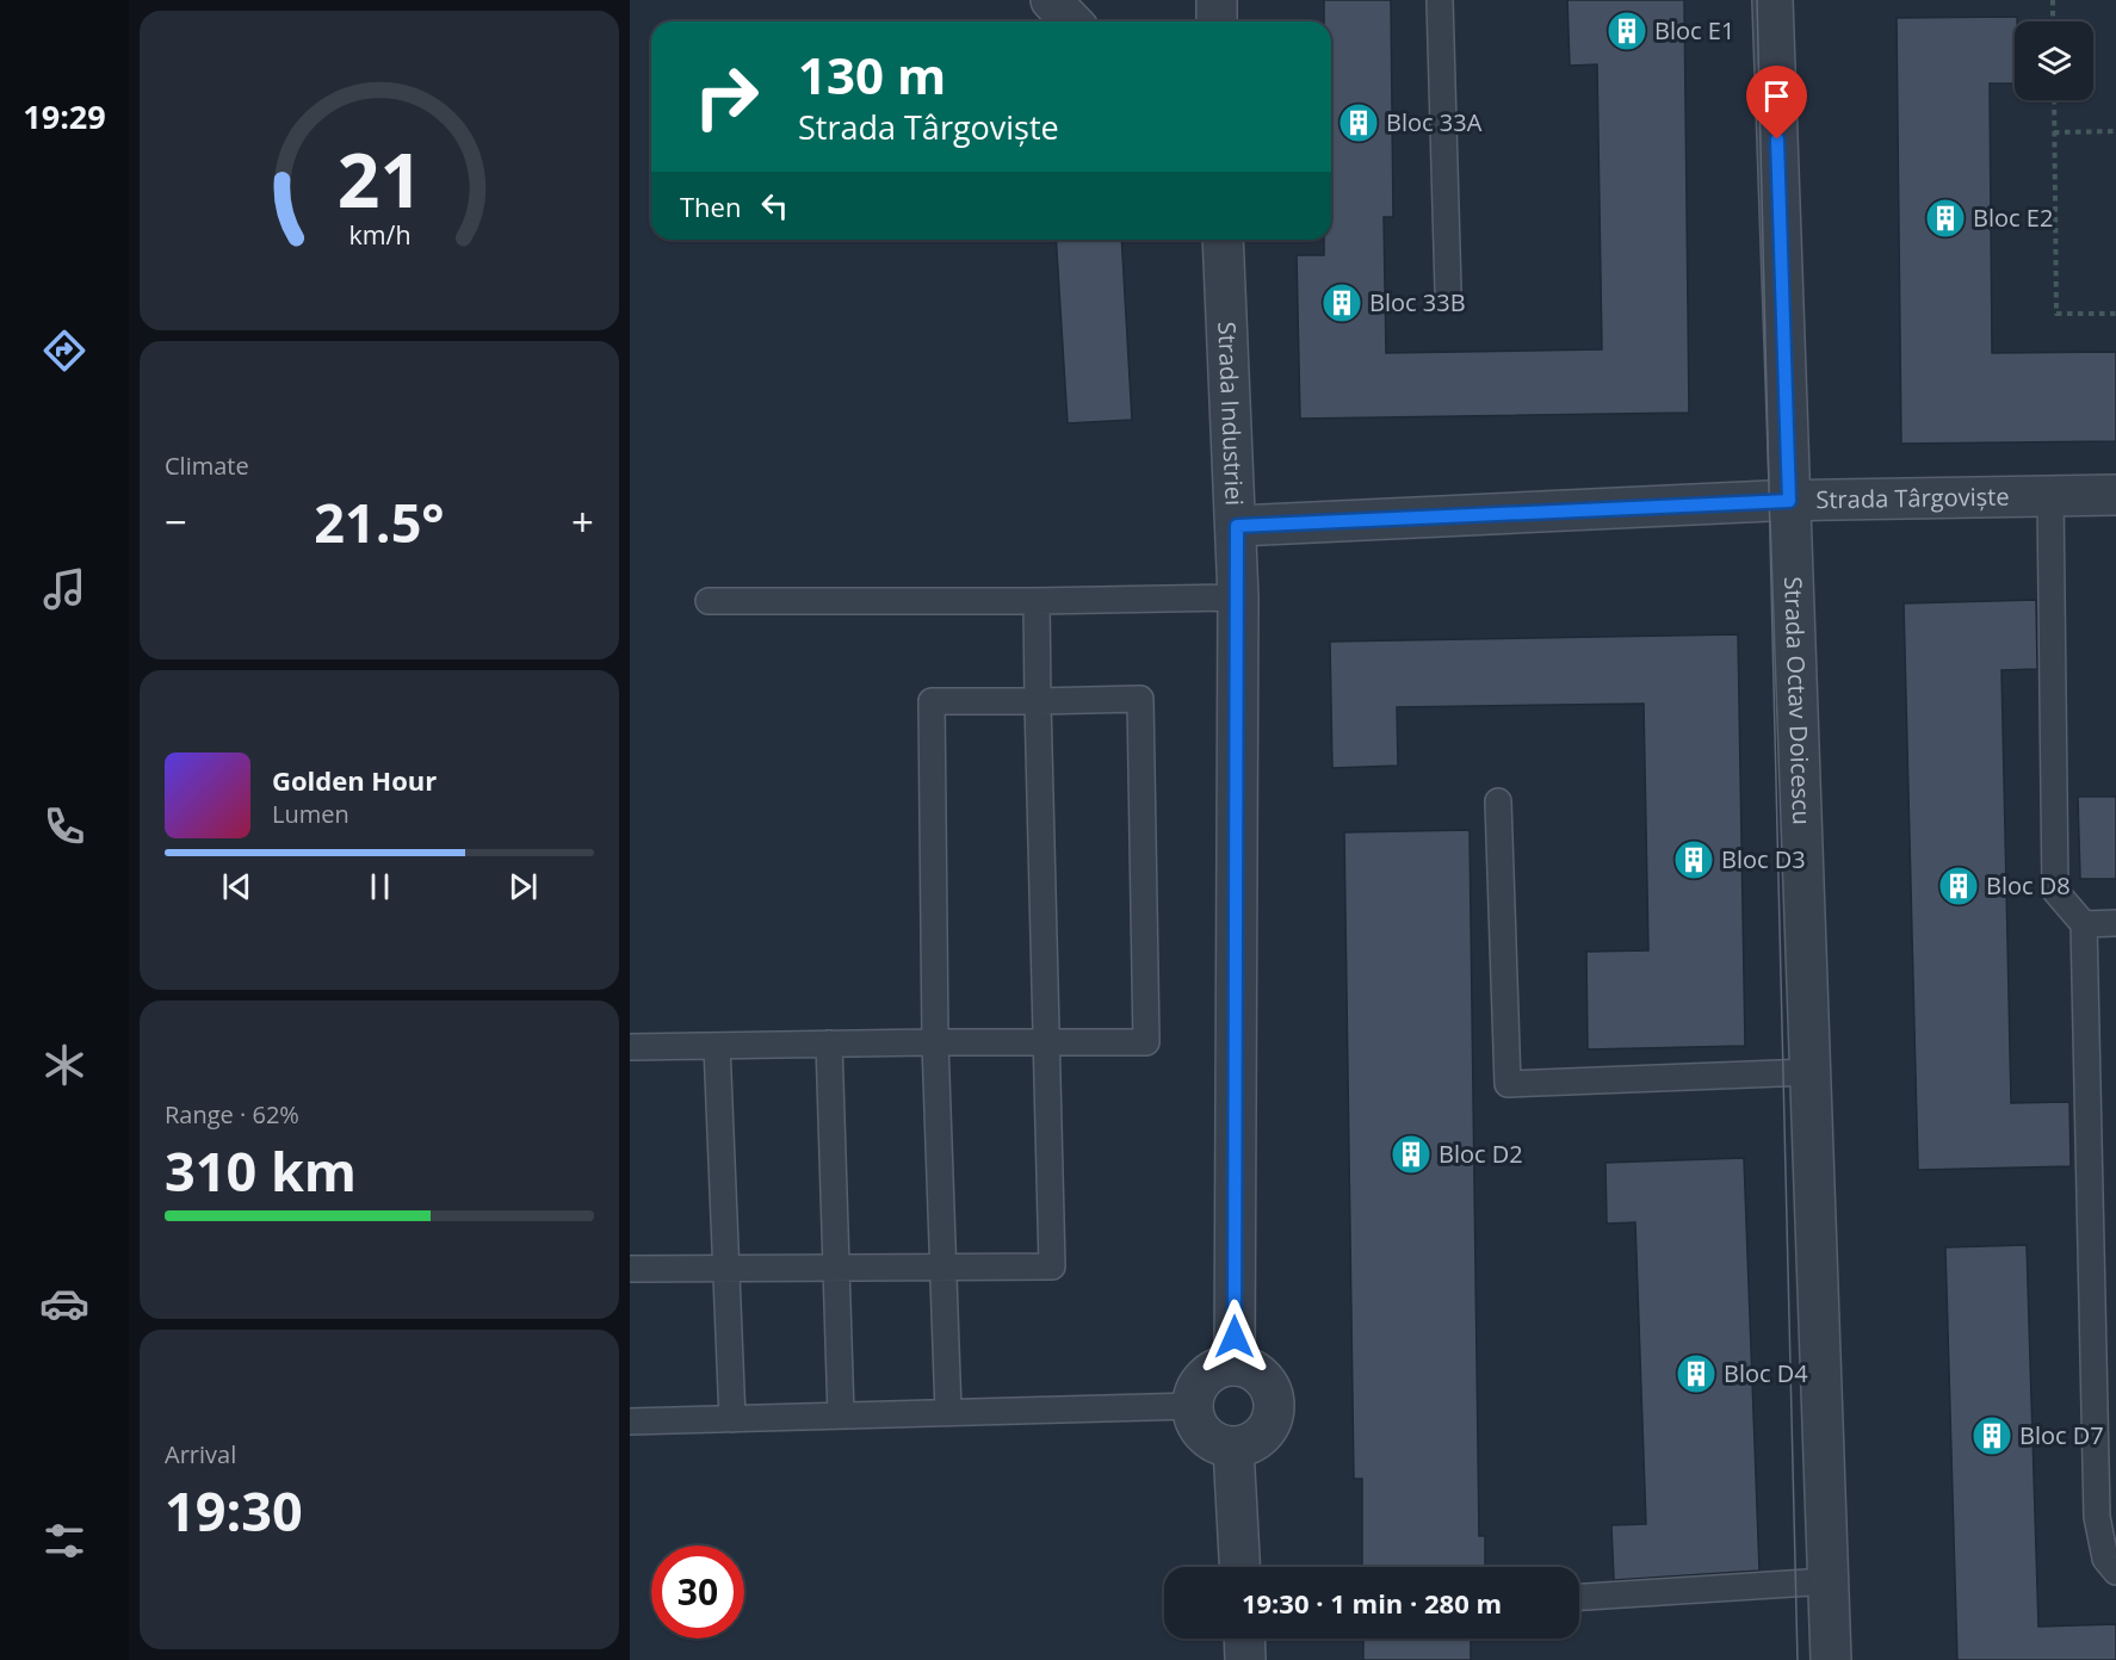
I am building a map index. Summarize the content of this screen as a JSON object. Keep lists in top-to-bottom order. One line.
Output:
{"streets":{"street":["Strada Industriei","Strada Târgoviște","Strada Octav Doicescu"]},"crossings":[["Strada Industriei","Strada Târgoviște"],["Strada Târgoviște","Strada Octav Doicescu"]],"places":{"building":["Bloc E1","Bloc 33A","Bloc E2","Bloc 33B","Bloc D3","Bloc D8","Bloc D2","Bloc D4","Bloc D7"]},"page":{"tabs":"19:29","turn":["130 m","Strada Târgoviște"],"then":"Then","tile":["Climate",["Range · 62%","310 km"],["Arrival","19:30"]],"heat":["−","21.5°","+"],"song":["Golden Hour","Lumen"],"limit":"30","trip":"19:30 · 1 min · 280 m","gauge":["21","km/h"]}}
